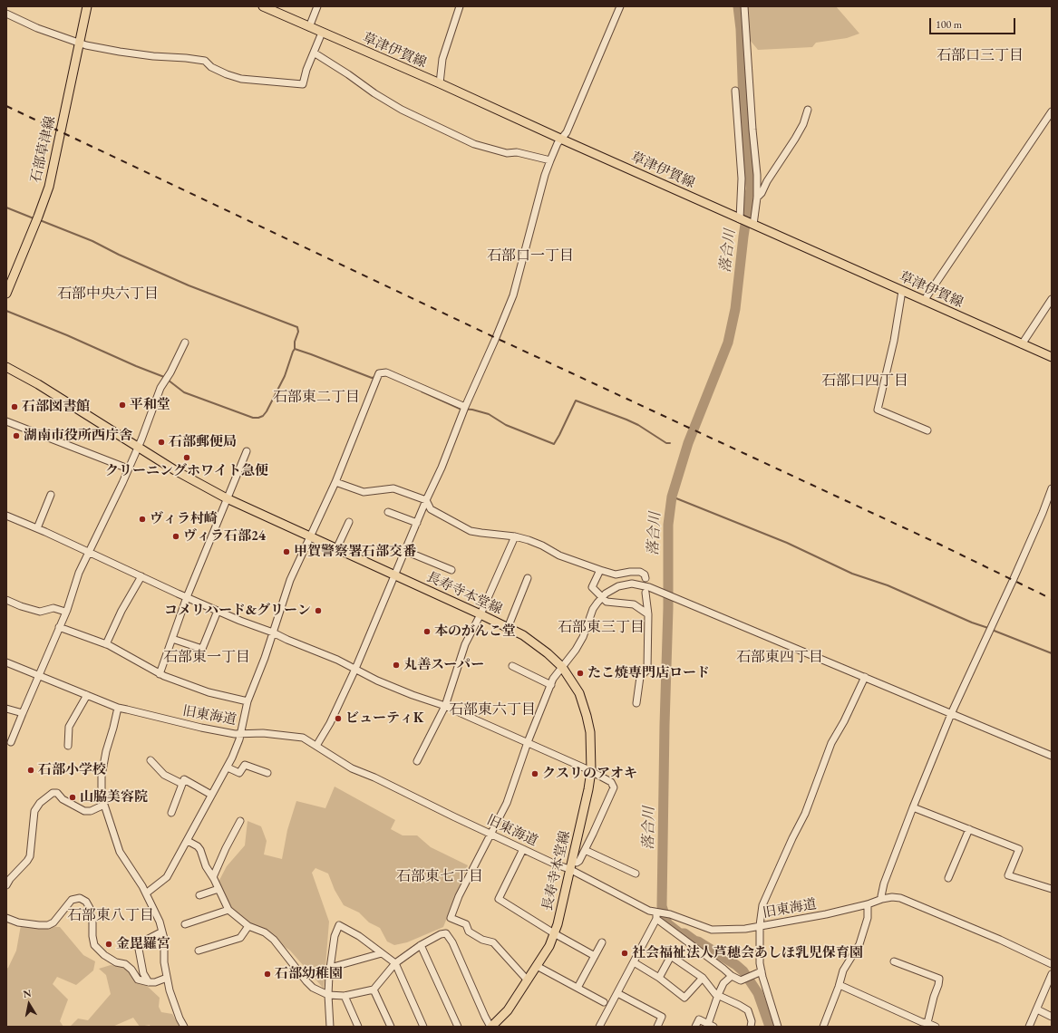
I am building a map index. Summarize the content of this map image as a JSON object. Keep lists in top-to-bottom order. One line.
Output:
{"streets":{"main road":["草津伊賀線","石部草津線","長寿寺本堂線"],"street":["旧東海道"]},"crossings":[["長寿寺本堂線","旧東海道"]],"districts":["石部口三丁目","石部口一丁目","石部中央六丁目","石部口四丁目","石部東二丁目","石部東三丁目","石部東一丁目","石部東四丁目","石部東六丁目","石部東七丁目","石部東八丁目"],"water":["落合川"],"places":["平和堂","石部図書館","湖南市役所西庁舎","石部郵便局","クリーニングホワイト急便","ヴィラ村崎","ヴィラ石部24","甲賀警察署石部交番","コメリハード&グリーン","本のがんこ堂","丸善スーパー","たこ焼専門店ロード","ビューティK","石部小学校","クスリのアオキ","山脇美容院","金毘羅宮","社会福祉法人芦穂会あしほ乳児保育園","石部幼稚園"],"scale_bar":"100 m","north":"top"}
